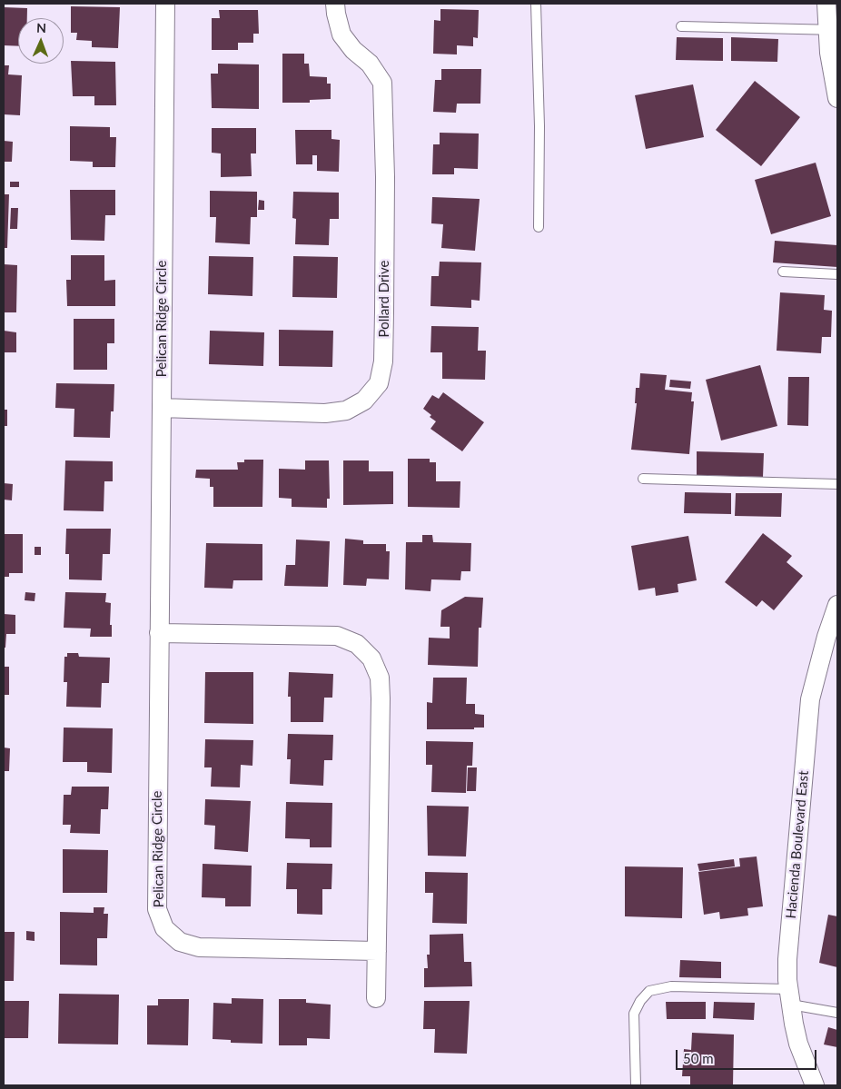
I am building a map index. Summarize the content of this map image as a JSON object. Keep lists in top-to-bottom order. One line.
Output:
{"streets":{"street":["Pollard Drive","Pelican Ridge Circle","Hacienda Boulevard East"]},"crossings":[["Pollard Drive","Pelican Ridge Circle"]],"scale_bar":"50 m","north":"top"}
